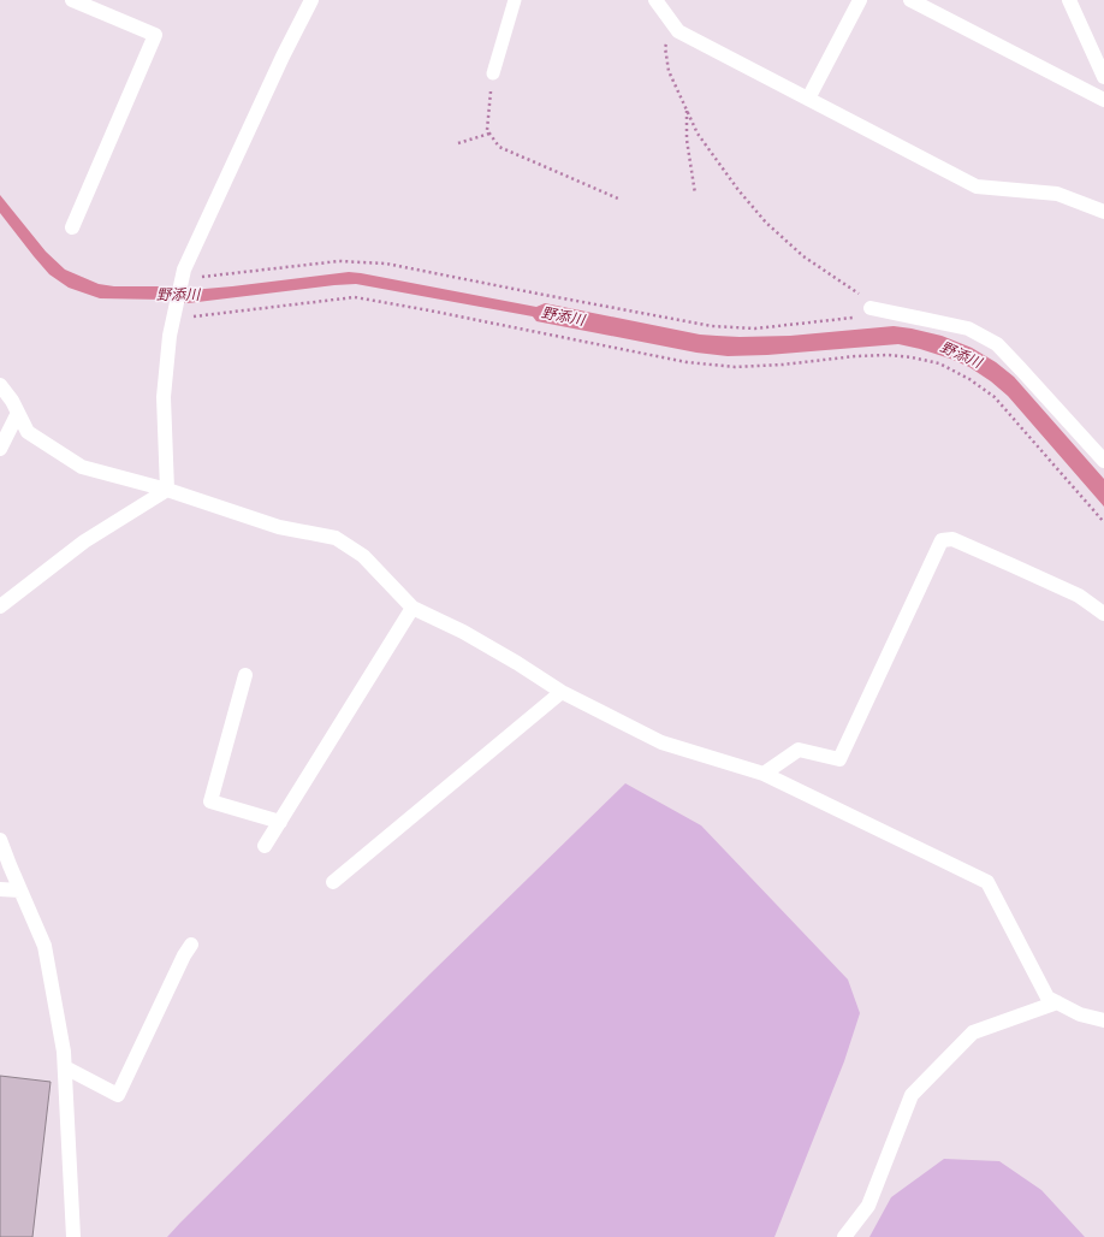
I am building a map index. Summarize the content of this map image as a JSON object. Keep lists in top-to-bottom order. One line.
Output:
{"water":["野添川"]}
